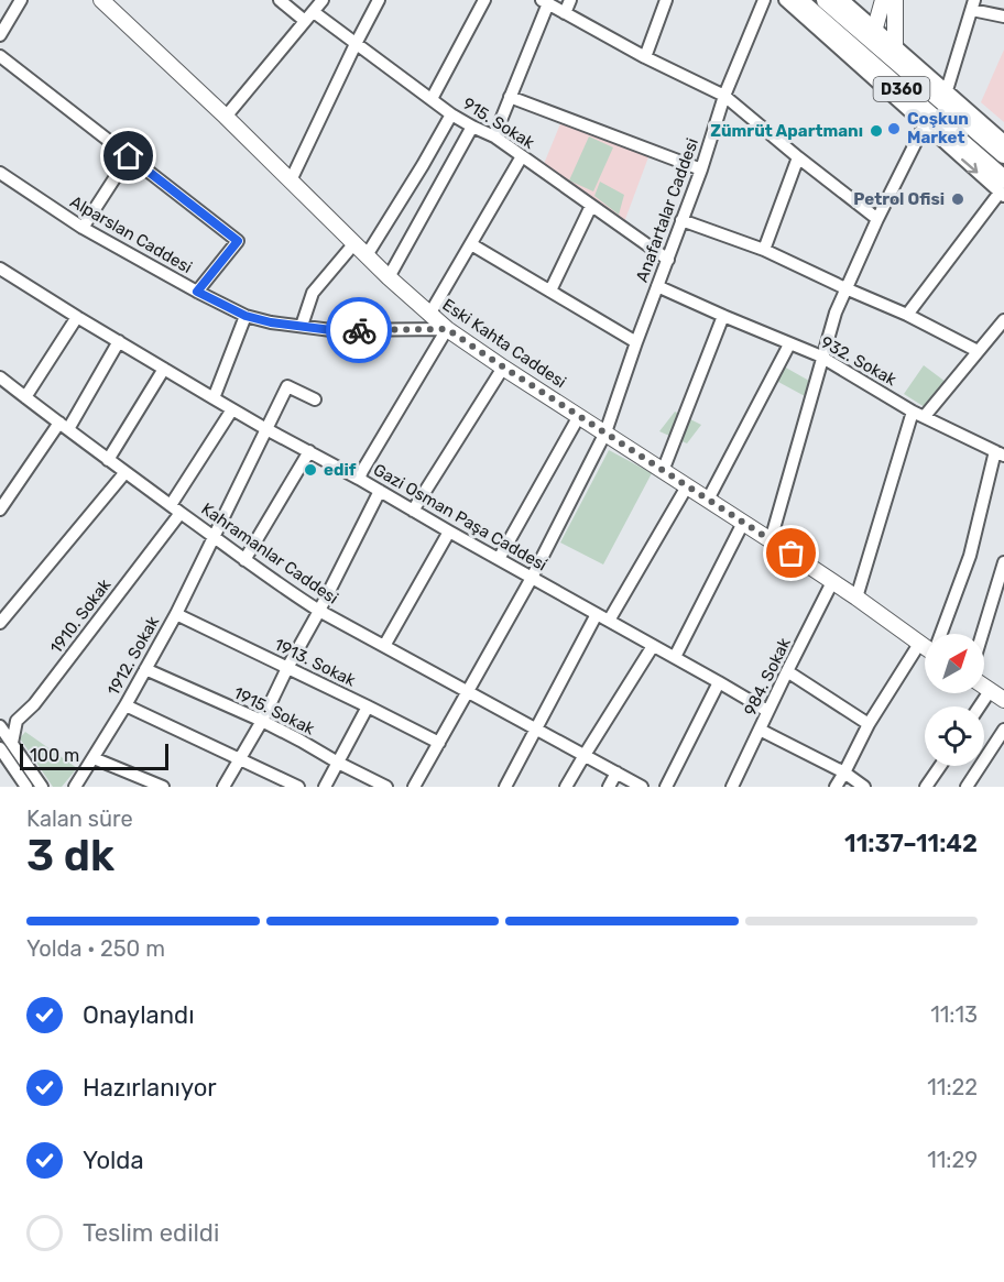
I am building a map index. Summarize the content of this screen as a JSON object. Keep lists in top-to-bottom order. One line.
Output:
{"streets":{"highway":["D360"],"main road":["Eski Kahta Caddesi"],"street":["915. Sokak","Anafartalar Caddesi","Alparslan Caddesi","932. Sokak","Gazi Osman Paşa Caddesi","Kahramanlar Caddesi","1910. Sokak","1912. Sokak","1913. Sokak","984. Sokak","1915. Sokak"]},"crossings":[["915. Sokak","Anafartalar Caddesi"],["Anafartalar Caddesi","Eski Kahta Caddesi"],["Anafartalar Caddesi","932. Sokak"],["Anafartalar Caddesi","Gazi Osman Paşa Caddesi"],["Anafartalar Caddesi","Kahramanlar Caddesi"],["Anafartalar Caddesi","1913. Sokak"],["Alparslan Caddesi","Eski Kahta Caddesi"],["Eski Kahta Caddesi","984. Sokak"],["Gazi Osman Paşa Caddesi","1910. Sokak"],["Gazi Osman Paşa Caddesi","1912. Sokak"],["Gazi Osman Paşa Caddesi","984. Sokak"],["Kahramanlar Caddesi","1910. Sokak"],["Kahramanlar Caddesi","1912. Sokak"],["1912. Sokak","1913. Sokak"],["1912. Sokak","1915. Sokak"]],"places":["Coşkun Market","Zümrüt Apartmanı","Petrol Ofisi","edif"],"scale_bar":"100 m","north":"top right","page":{"scale":"100 m","heading":["3 dk","Kalan süre","11:37–11:42"],"bar":"Yolda · 250 m","list":[["Onaylandı","11:13"],["Hazırlanıyor","11:22"],["Yolda","11:29"],"Teslim edildi"]}}
